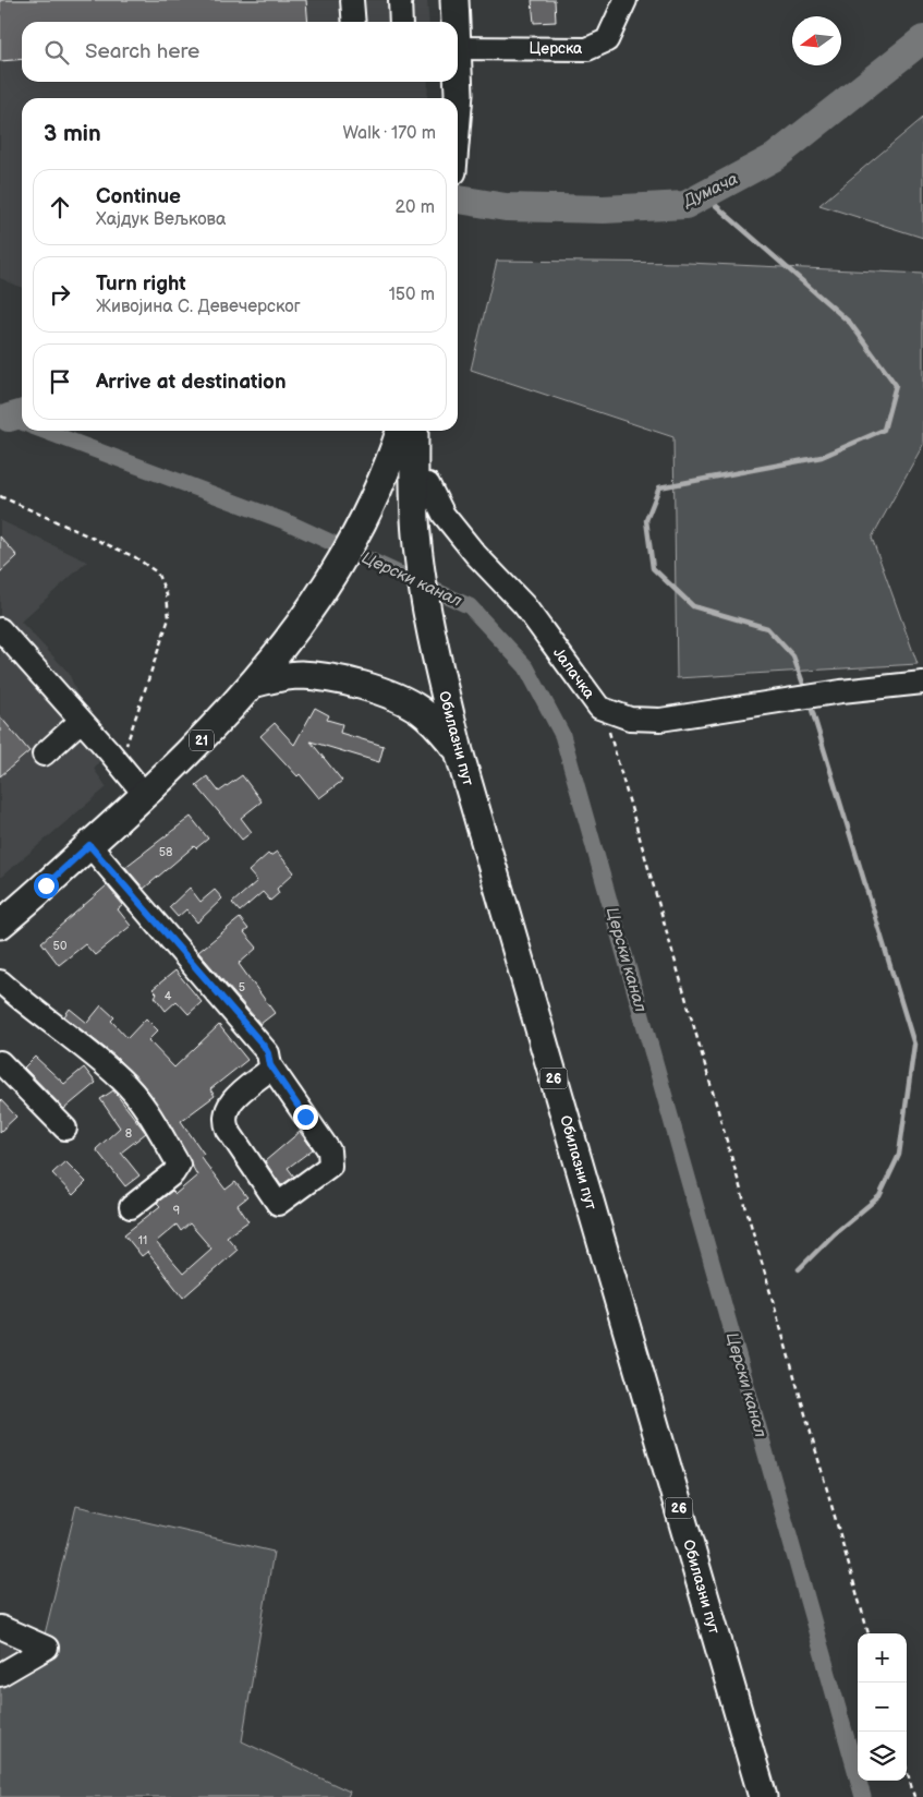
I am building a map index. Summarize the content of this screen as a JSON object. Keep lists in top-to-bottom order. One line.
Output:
{"streets":{"main road":["Обилазни пут","21","26"],"street":["Церска","Јалачка"]},"crossings":[["Јалачка","Обилазни пут"]],"water":["Думача","Церски канал"],"house_numbers":["58","50","5","4","8","9","11"],"north":"left","page":{"search":"Search here","heading":["3 min","Walk · 170 m"],"list":[["Continue","Хајдук Вељкова","20 m"],["Turn right","Живојина С. Девечерског","150 m"],"Arrive at destination"],"map_buttons":["+","−"]}}
